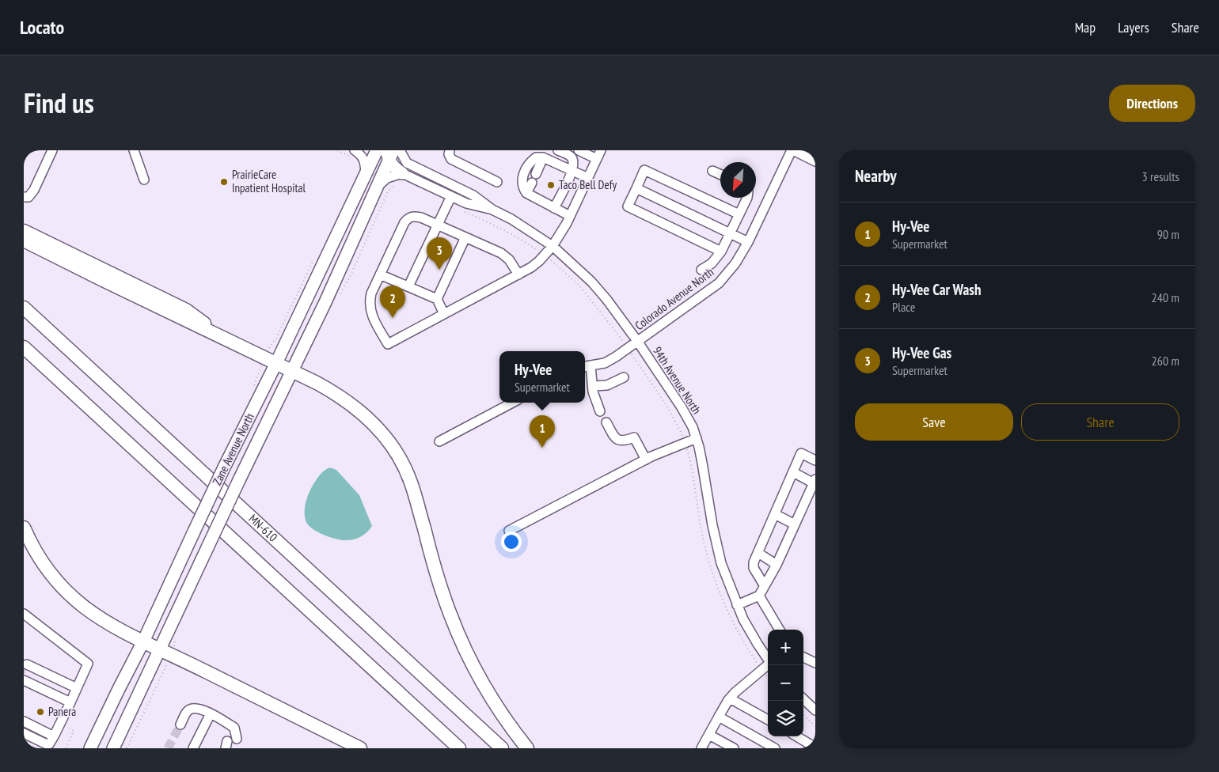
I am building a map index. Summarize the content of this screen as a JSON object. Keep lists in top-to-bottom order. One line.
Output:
{"streets":{"highway":["MN-610"],"main road":["Zane Avenue North"],"street":["Colorado Avenue North","94th Avenue North"]},"crossings":[["Colorado Avenue North","94th Avenue North"]],"places":["PrairieCare Inpatient Hospital","Taco Bell Defy","Panera"],"north":"bottom left","page":{"header":"Locato","nav":["Map","Layers","Share"],"title":"Find us","buttons":["Directions",["Save","Share"]],"heading":["Nearby","3 results"],"list":[{"mark":"1","name":"Hy-Vee","note":"Supermarket","value":"90 m"},{"mark":"2","name":"Hy-Vee Car Wash","note":"Place","value":"240 m"},{"mark":"3","name":"Hy-Vee Gas","note":"Supermarket","value":"260 m"}],"pins":["3","2","1"],"popup":["Hy-Vee","Supermarket"],"map_buttons":["+","−"]}}
